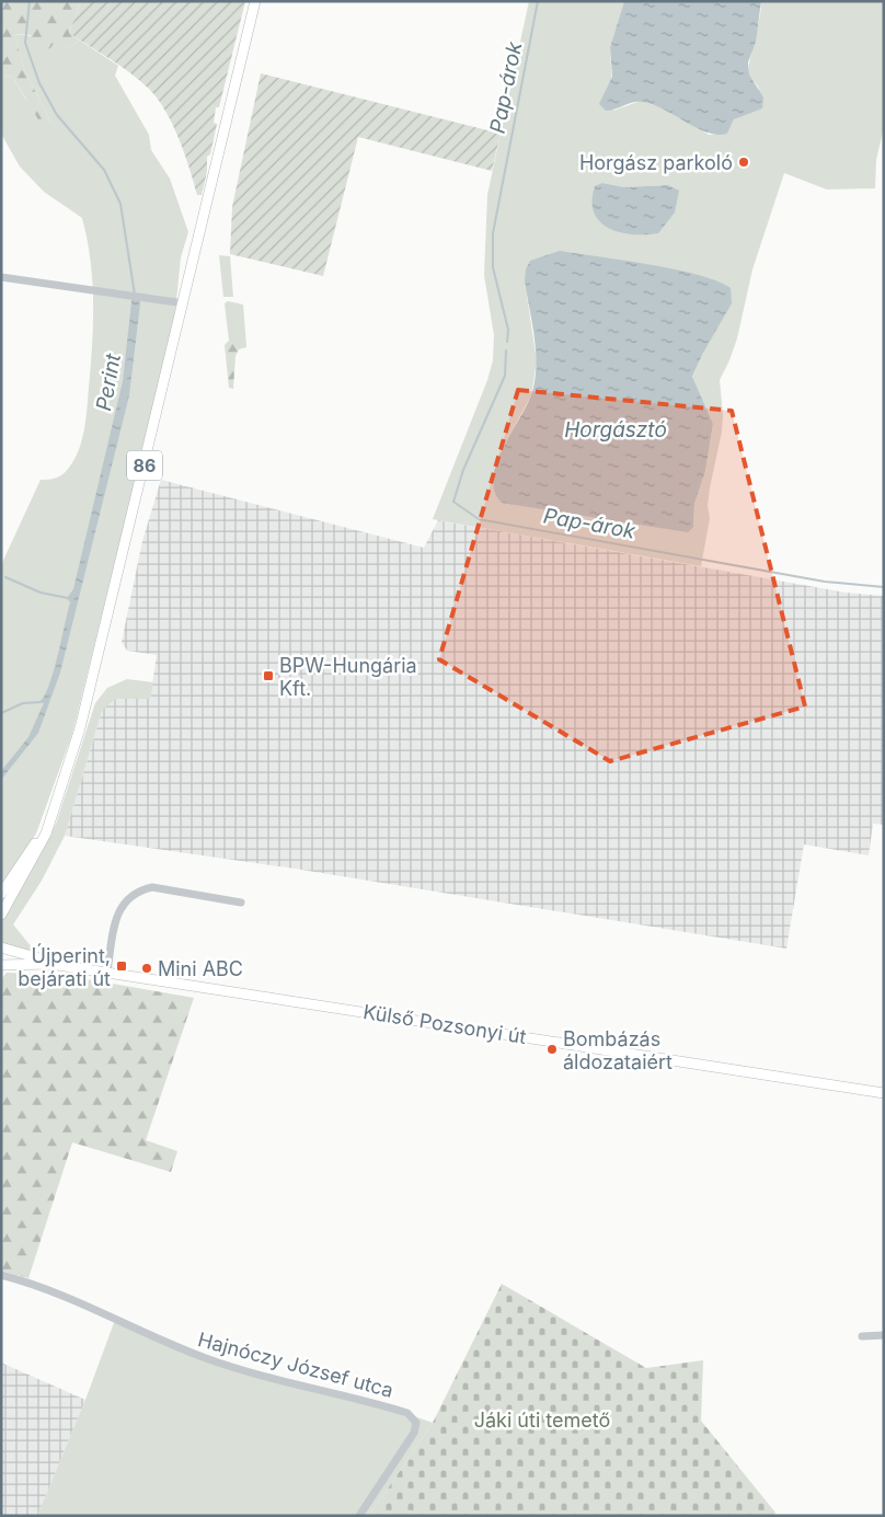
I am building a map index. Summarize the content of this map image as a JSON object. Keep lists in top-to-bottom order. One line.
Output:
{"streets":{"main road":["86","Külső Pozsonyi út"],"street":["Hajnóczy József utca"]},"water":["Pap-árok","Perint","Horgásztó"],"parks":["Jáki úti temető"],"places":{"other":["Horgász parkoló","Mini ABC","Bombázás áldozataiért"],"transit":["BPW-Hungária Kft.","Újperint, bejárati út"]}}
